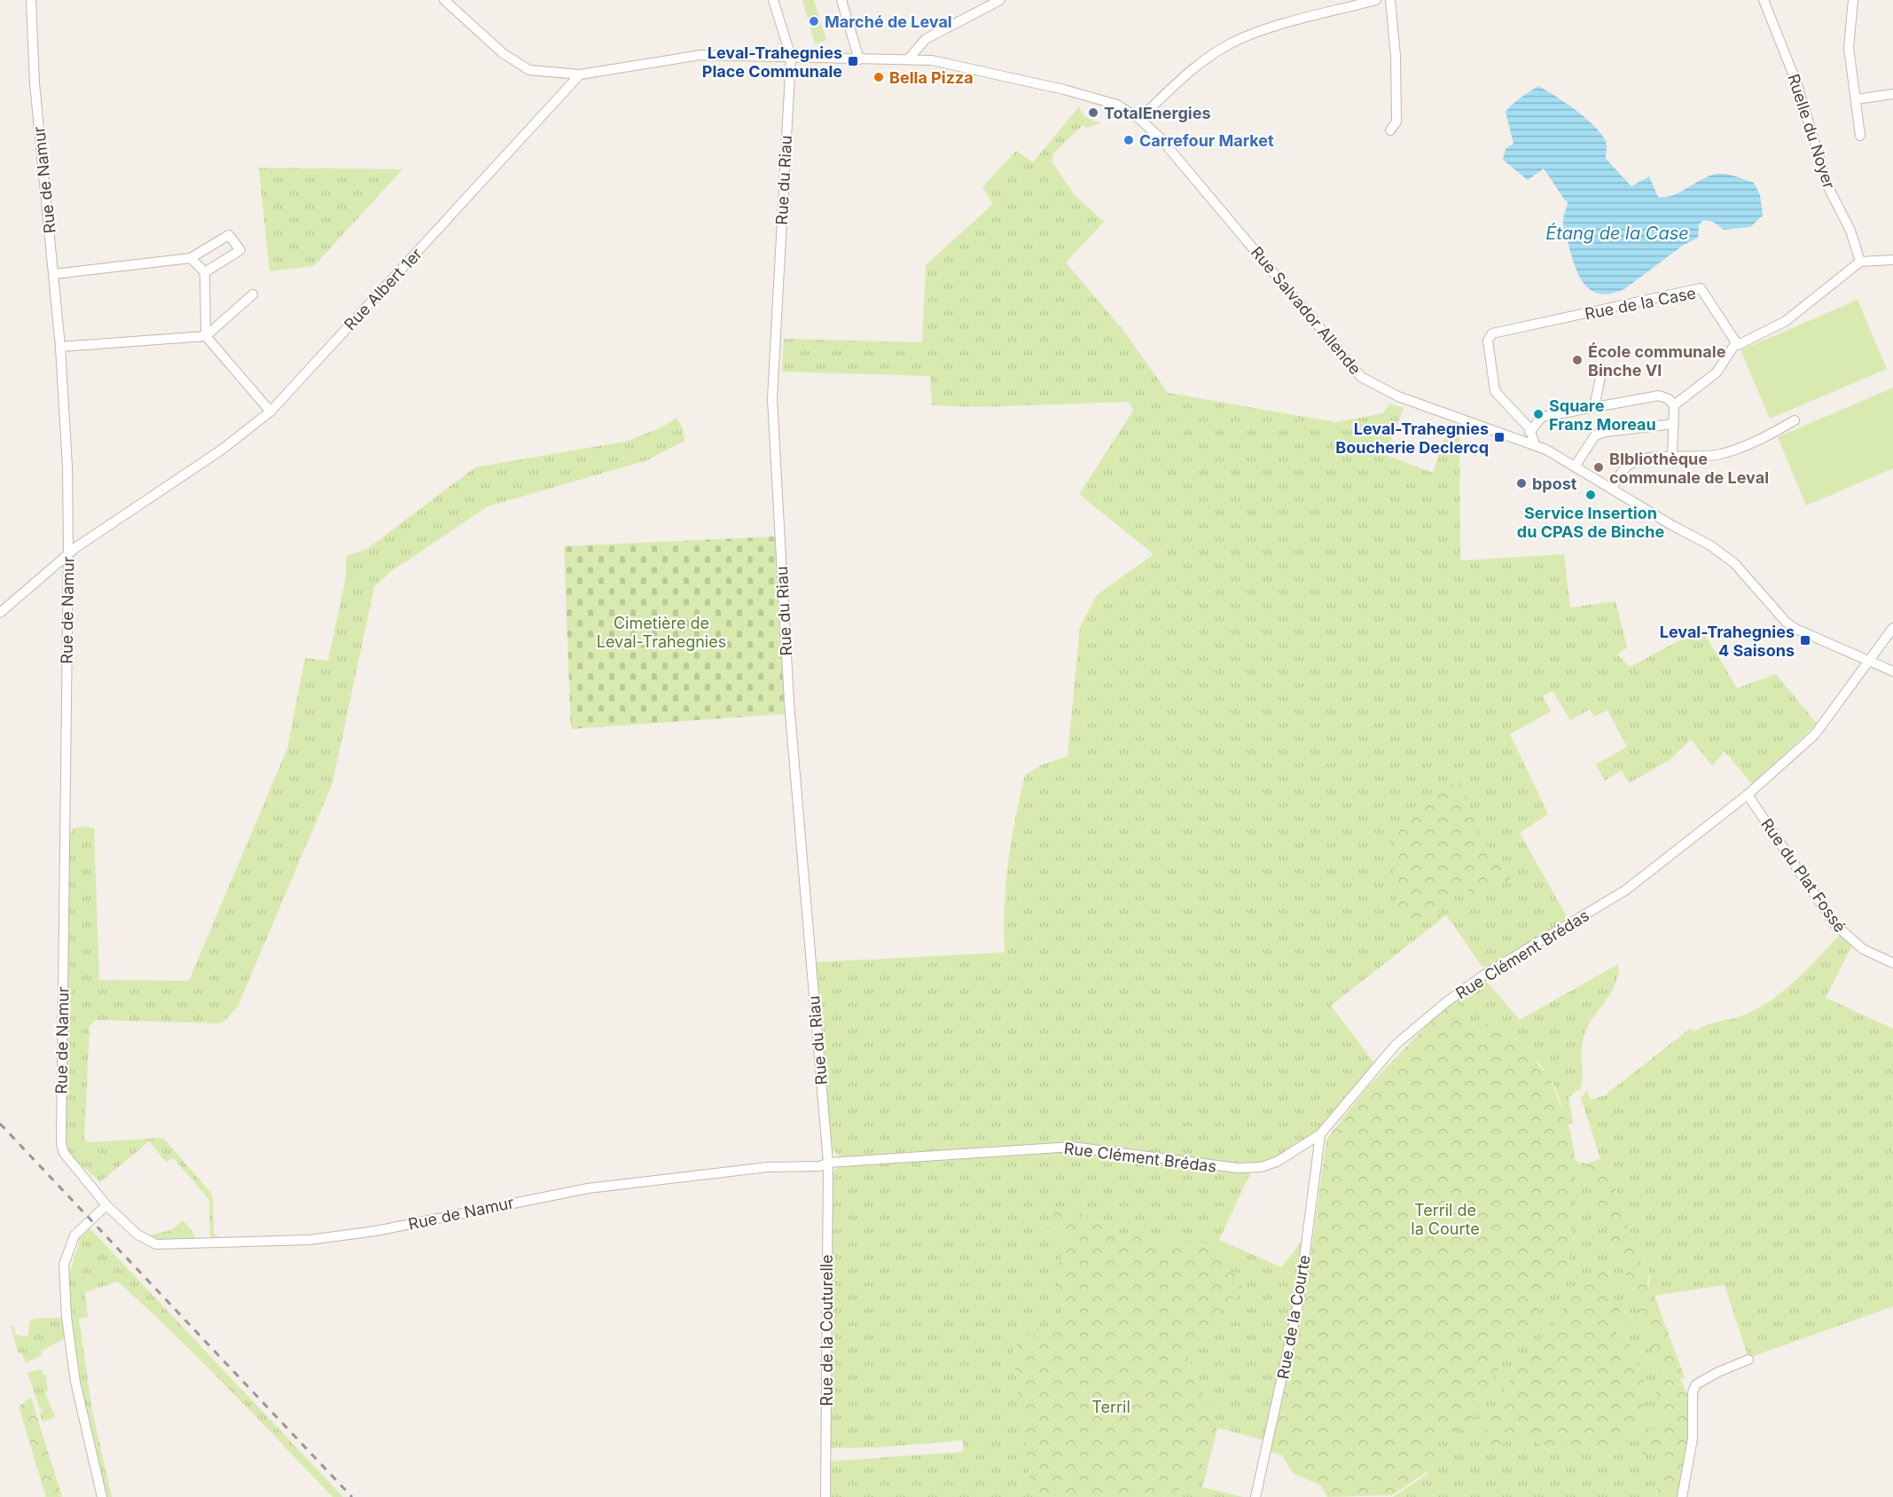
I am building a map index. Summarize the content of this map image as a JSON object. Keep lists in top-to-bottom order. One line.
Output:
{"streets":{"street":["Ruelle du Noyer","Rue de Namur","Rue du Riau","Rue Albert 1er","Rue de la Case","Rue Salvador Allende","Rue du Plat Fossé","Rue Clément Brédas","Rue de la Courte","Rue de la Couturelle"]},"crossings":[["Rue de Namur","Rue du Riau"],["Rue de Namur","Rue Albert 1er"],["Rue de Namur","Rue Clément Brédas"],["Rue de Namur","Rue de la Couturelle"],["Rue du Riau","Rue Salvador Allende"],["Rue du Riau","Rue Clément Brédas"],["Rue du Riau","Rue de la Couturelle"],["Rue de la Case","Rue Salvador Allende"],["Rue Salvador Allende","Rue Clément Brédas"],["Rue du Plat Fossé","Rue Clément Brédas"],["Rue Clément Brédas","Rue de la Courte"],["Rue Clément Brédas","Rue de la Couturelle"]],"water":["Étang de la Case"],"parks":["Cimetière de Leval-Trahegnies","Terril de la Courte","Terril"],"places":{"other":["Marché de Leval","Bella Pizza","TotalEnergies","Carrefour Market","École communale Binche VI","Square Franz Moreau","BIbliothèque communale de Leval","bpost","Service Insertion du CPAS de Binche"],"transit":["Leval-Trahegnies Place Communale","Leval-Trahegnies Boucherie Declercq","Leval-Trahegnies 4 Saisons"]}}
